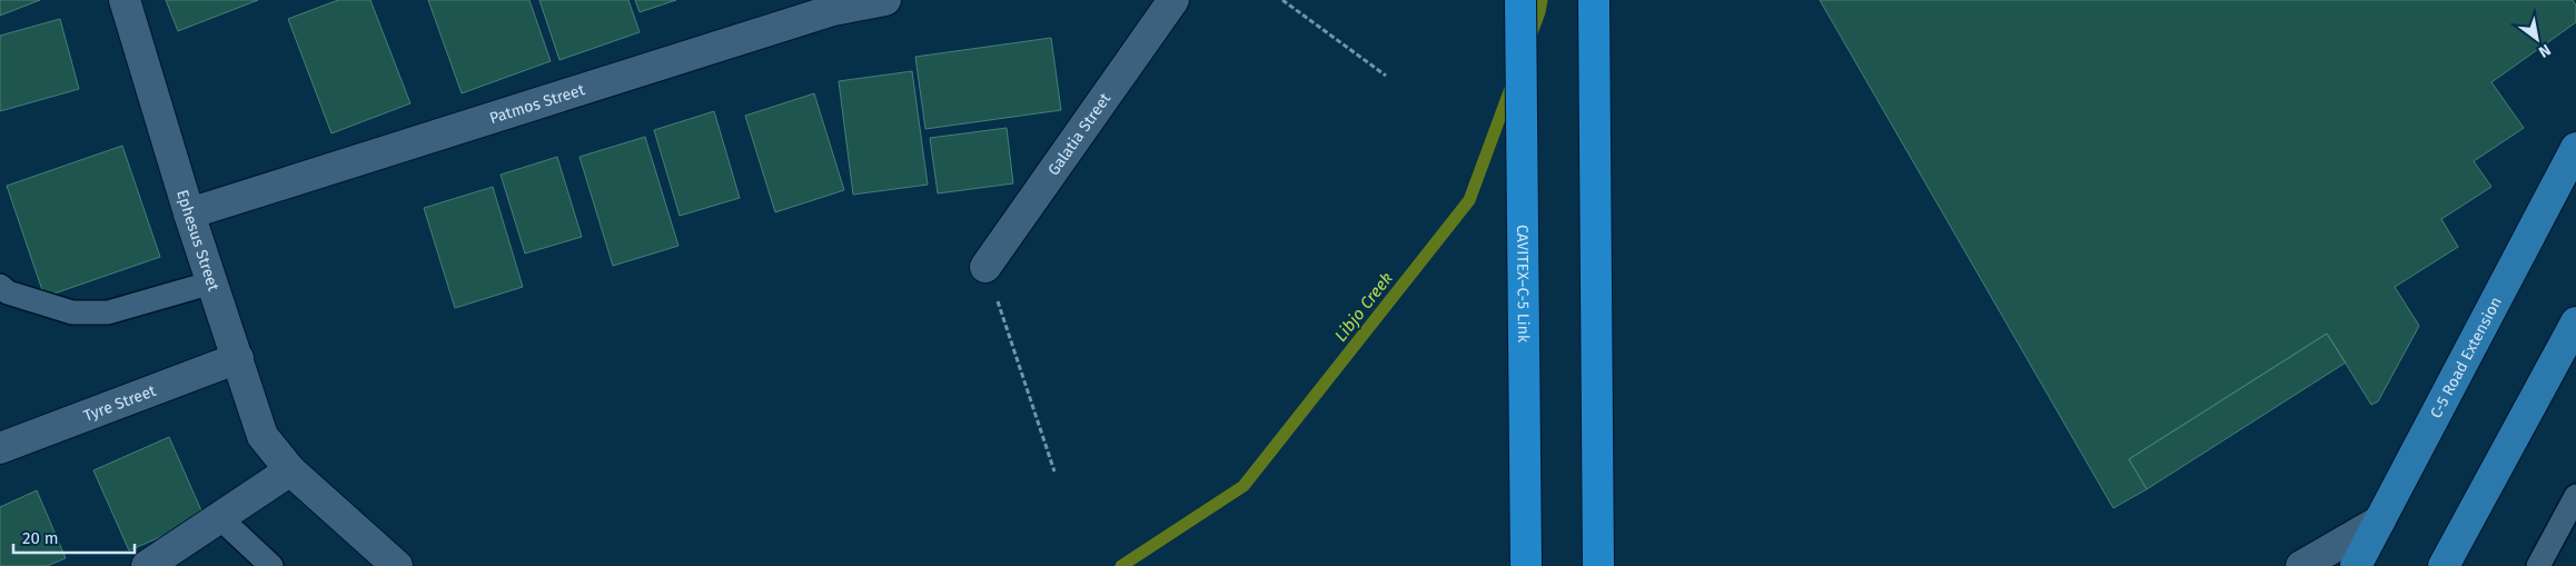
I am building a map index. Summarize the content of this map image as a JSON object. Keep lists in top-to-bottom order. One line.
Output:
{"streets":{"highway":["CAVITEX–C-5 Link"],"main road":["C-5 Road Extension"],"street":["Patmos Street","Galatia Street","Ephesus Street","Tyre Street"]},"crossings":[["Patmos Street","Ephesus Street"],["Ephesus Street","Tyre Street"]],"water":["Libjo Creek"],"scale_bar":"20 m","north":"bottom right"}
